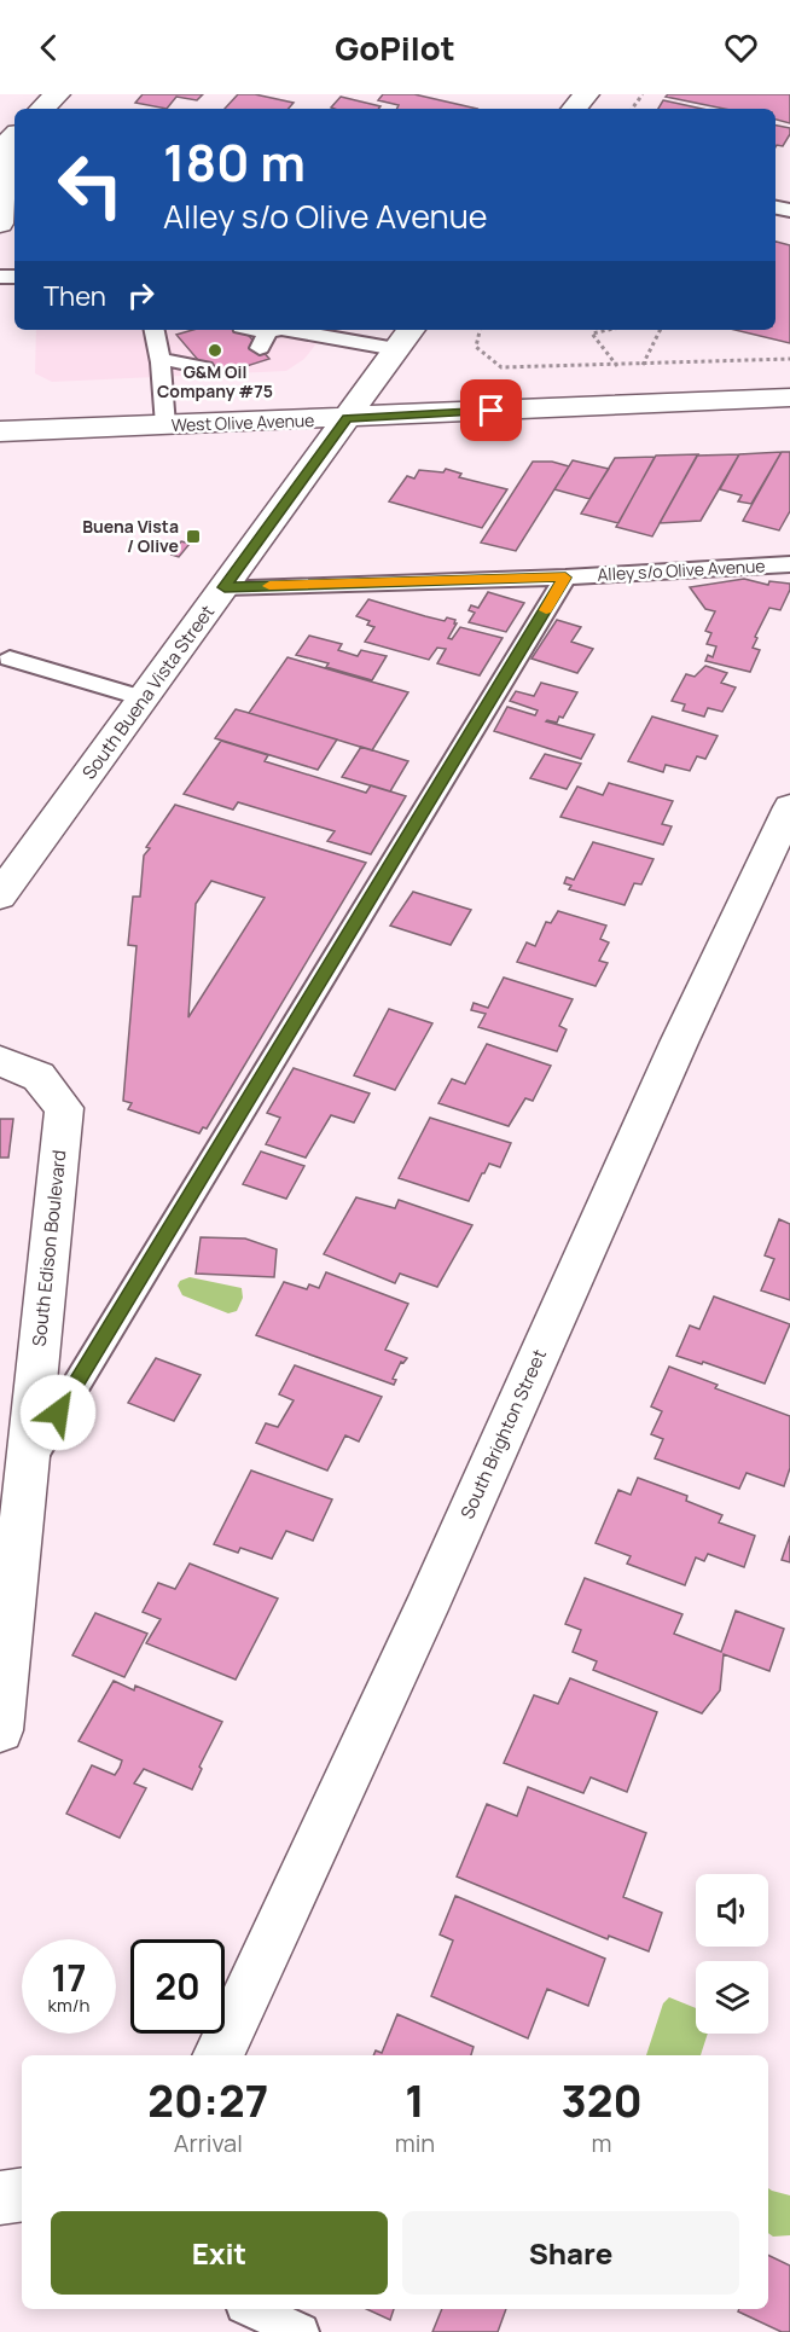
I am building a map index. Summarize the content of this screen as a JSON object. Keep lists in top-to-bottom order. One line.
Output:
{"streets":{"street":["West Olive Avenue","South Buena Vista Street","South Edison Boulevard","South Brighton Street"],"lane":["Alley s/o Olive Avenue"]},"crossings":[["West Olive Avenue","South Buena Vista Street"],["Alley s/o Olive Avenue","South Buena Vista Street"]],"places":{"other":["G&M Oil Company #75"],"transit":["Buena Vista / Olive"]},"page":{"header":"GoPilot","turn":["180 m","Alley s/o Olive Avenue"],"then":"Then","speed":"17 km/h","limit":"20","eta":["20:27","Arrival","1","min","320","m"],"buttons":["Exit","Share"]}}
